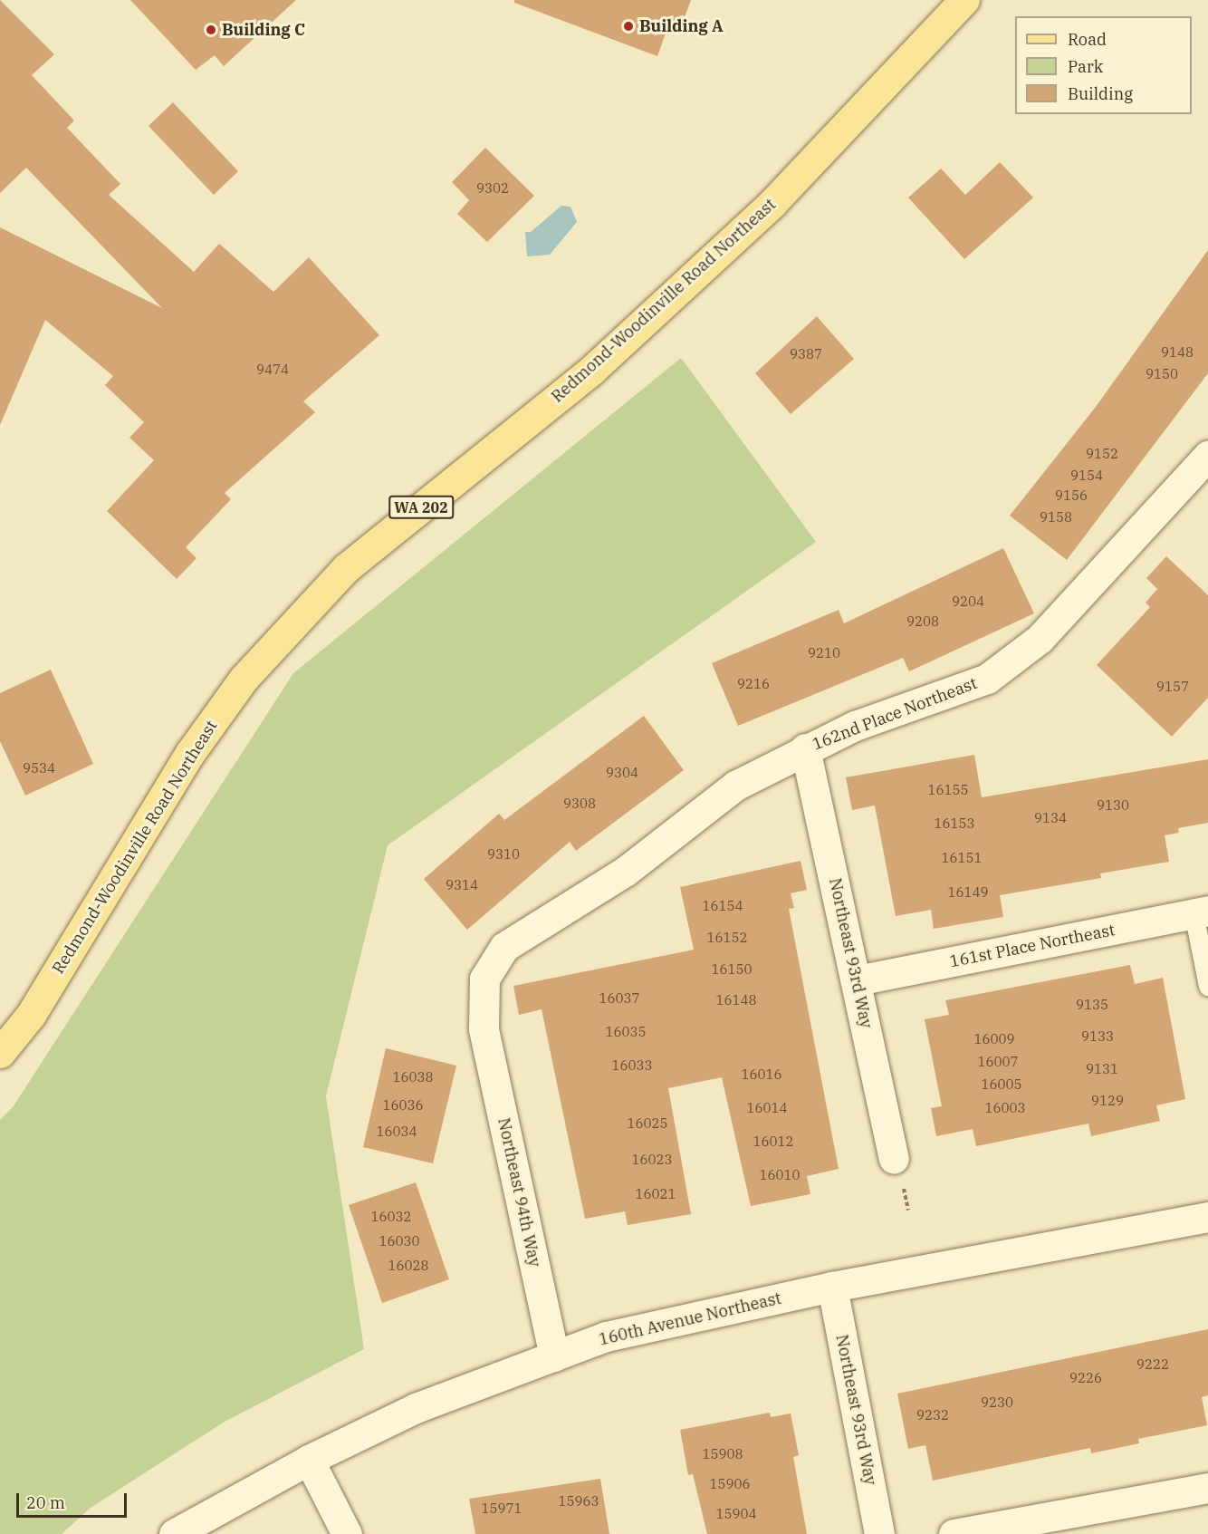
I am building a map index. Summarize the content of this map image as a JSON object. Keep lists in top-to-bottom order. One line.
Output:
{"streets":{"main road":["Redmond-Woodinville Road Northeast","WA 202"],"street":["162nd Place Northeast","161st Place Northeast","Northeast 93rd Way","Northeast 94th Way","160th Avenue Northeast"]},"crossings":[["162nd Place Northeast","Northeast 93rd Way"],["162nd Place Northeast","Northeast 94th Way"],["161st Place Northeast","Northeast 93rd Way"],["Northeast 93rd Way","160th Avenue Northeast"],["Northeast 94th Way","160th Avenue Northeast"]],"places":["Building A","Building C"],"house_numbers":["9302","9148","9387","9474","9150","9152","9154","9156","9158","9204","9208","9210","9216","9157","9534","9304","16155","9308","9130","9134","16153","9310","16151","9314","16149","16154","16152","16150","16037","16148","9135","16035","9133","16009","16007","16033","9131","16016","16038","16005","9129","16036","16014","16003","16025","16034","16012","16023","16010","16021","16032","16030","16028","9222","9226","9230","9232","15908","15906","15963","15971","15904"],"legend":["Road","Park","Building"],"scale_bar":"20 m"}
